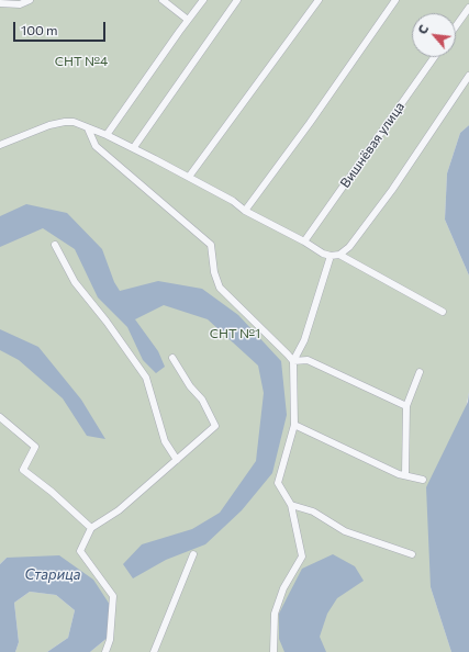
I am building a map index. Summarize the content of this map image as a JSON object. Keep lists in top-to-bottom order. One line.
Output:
{"streets":{"street":["Вишнёвая улица"]},"water":["Старица"],"parks":["СНТ №4","СНТ №1"],"scale_bar":"100 m","north":"top left"}
